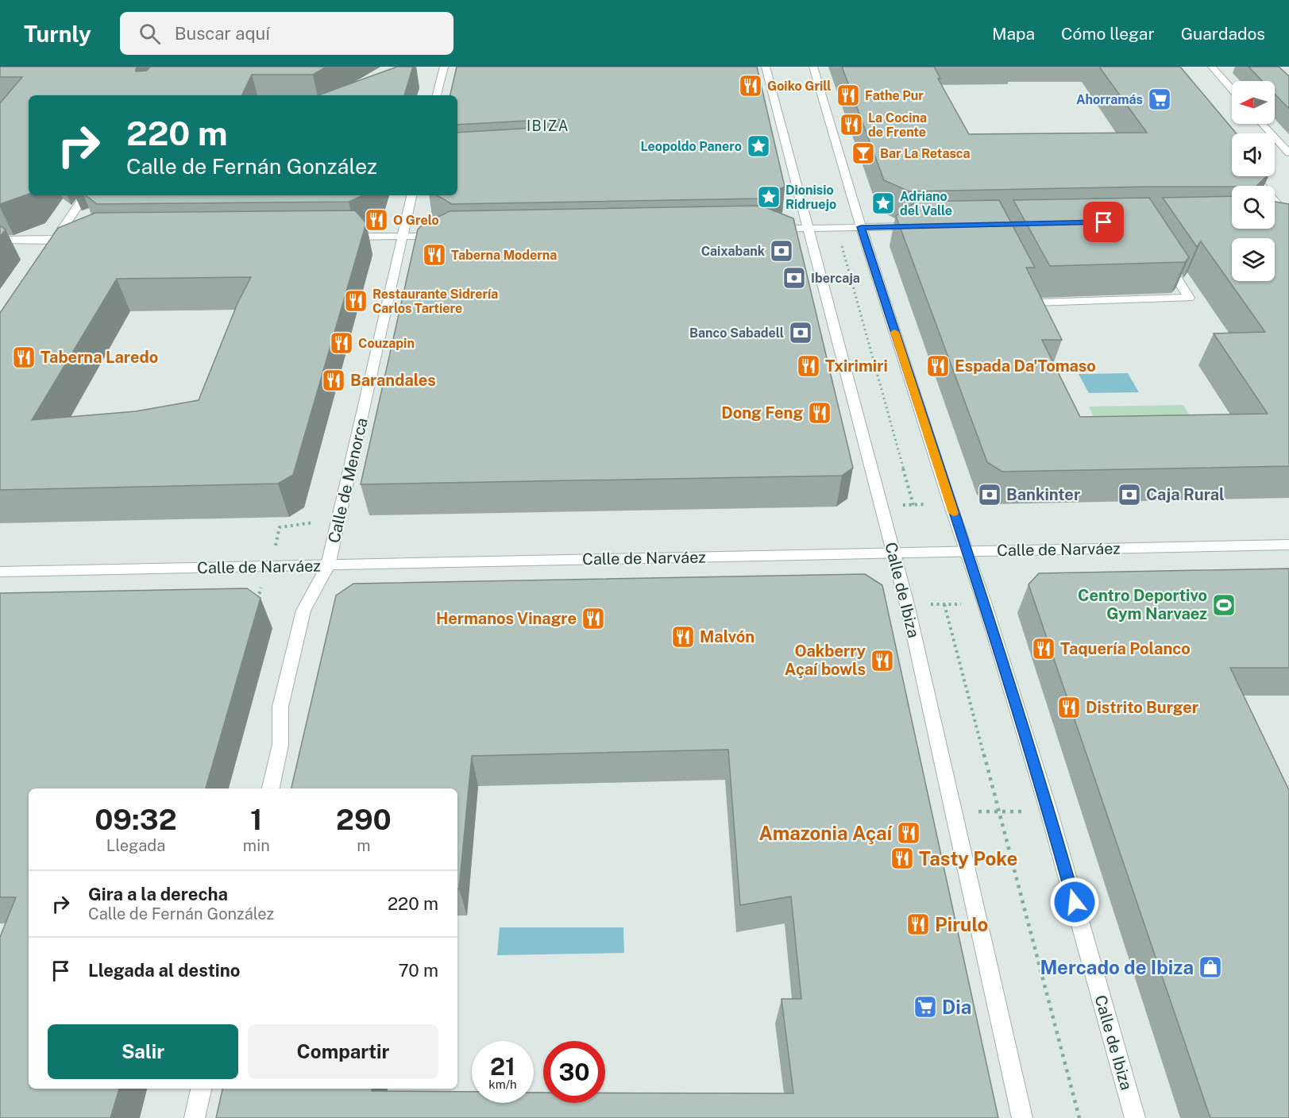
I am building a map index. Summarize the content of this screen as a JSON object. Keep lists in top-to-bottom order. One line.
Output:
{"streets":{"street":["Calle de Menorca","Calle de Narváez","Calle de Ibiza"]},"crossings":[["Calle de Menorca","Calle de Narváez"],["Calle de Narváez","Calle de Ibiza"]],"districts":["IBIZA"],"places":{"restaurant":["Goiko Grill","Fathe Pur","La Cocina de Frente","O Grelo","Taberna Moderna","Restaurante Sidrería Carlos Tartiere","Couzapin","Taberna Laredo","Txirimiri","Espada Da'Tomaso","Barandales","Dong Feng","Hermanos Vinagre","Malvón","Taquería Polanco","Oakberry Açaí bowls","Distrito Burger","Amazonia Açaí","Tasty Poke","Pirulo"],"supermarket":["Ahorramás","Dia"],"place":["Leopoldo Panero","Dionisio Ridruejo","Adriano del Valle"],"bar":["Bar La Retasca"],"bank":["Caixabank","Ibercaja","Banco Sabadell","Bankinter","Caja Rural"],"sports":["Centro Deportivo Gym Narvaez"],"shop":["Mercado de Ibiza"]},"north":"left","page":{"header":"Turnly","search":"Buscar aquí","nav":["Mapa","Cómo llegar","Guardados"],"turn":["220 m","Calle de Fernán González"],"eta":["09:32","Llegada","1","min","290","m"],"list":[{"name":"Gira a la derecha","note":"Calle de Fernán González","value":"220 m"},{"name":"Llegada al destino","value":"70 m"}],"buttons":["Salir","Compartir"],"speed":"21 km/h","limit":"30"}}
